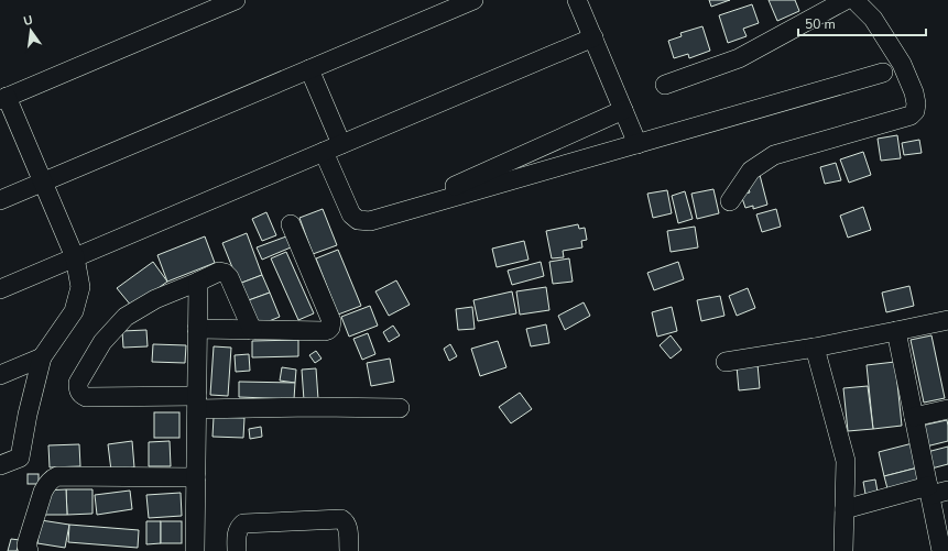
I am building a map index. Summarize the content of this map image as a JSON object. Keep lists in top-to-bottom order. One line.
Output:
{"scale_bar":"50 m","north":"top"}
